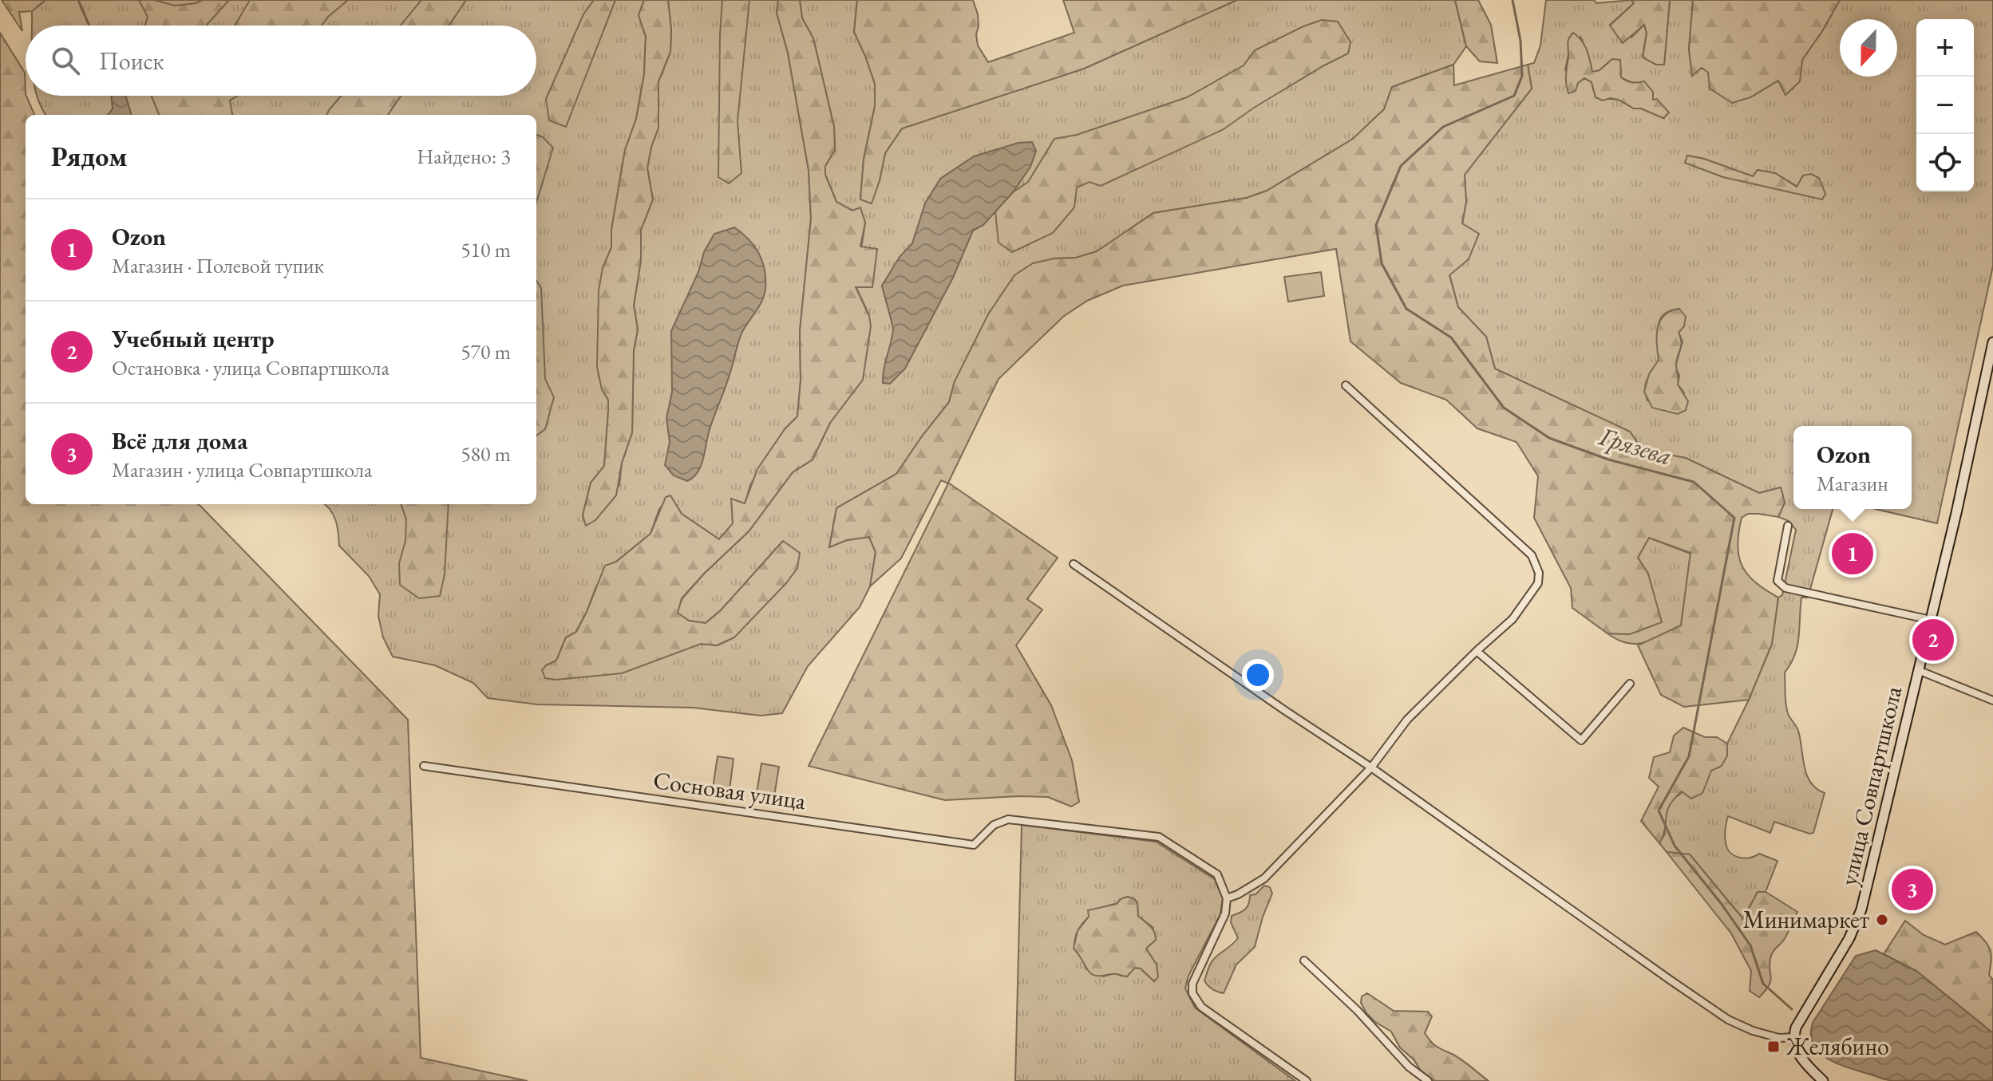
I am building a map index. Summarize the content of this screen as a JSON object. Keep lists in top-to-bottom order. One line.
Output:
{"streets":{"street":["улица Совпартшкола","Сосновая улица"]},"water":["Грязева"],"places":{"other":["Минимаркет"],"transit":["Желябино"]},"north":"bottom","page":{"map_buttons":["+","−"],"search":"Поиск","heading":["Рядом","Найдено: 3"],"list":[{"mark":"1","name":"Ozon","note":"Магазин · Полевой тупик","value":"510 m"},{"mark":"2","name":"Учебный центр","note":"Остановка · улица Совпартшкола","value":"570 m"},{"mark":"3","name":"Всё для дома","note":"Магазин · улица Совпартшкола","value":"580 m"}],"popup":["Ozon","Магазин"],"pins":["1","2","3"]}}
